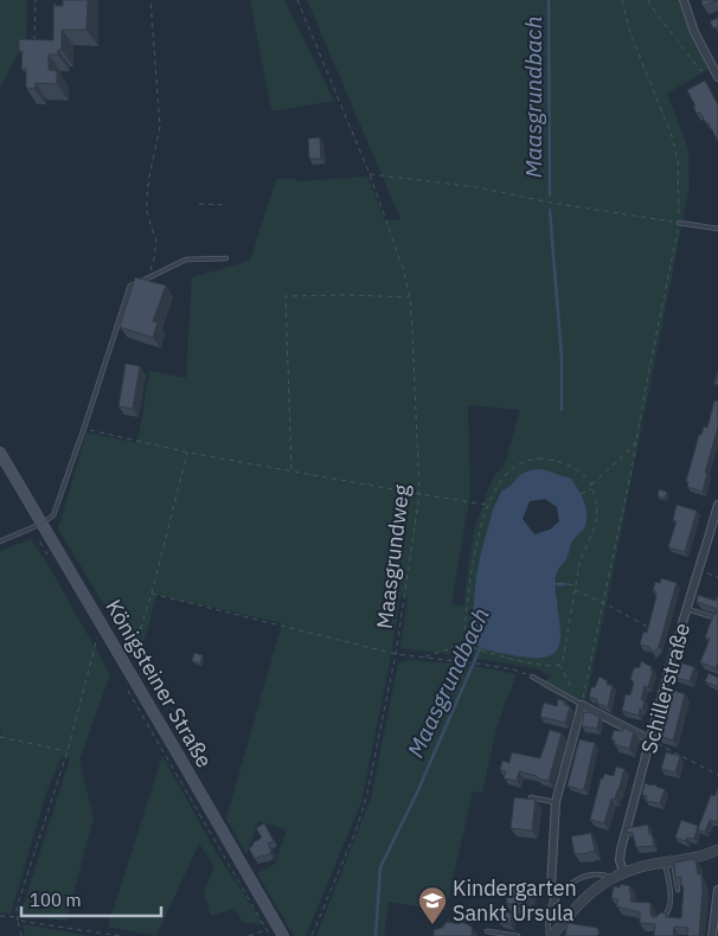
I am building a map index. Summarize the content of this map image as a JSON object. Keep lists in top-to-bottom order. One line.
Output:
{"streets":{"main road":["Königsteiner Straße"],"street":["Schillerstraße"],"path":["Maasgrundweg"]},"water":["Maasgrundbach"],"places":{"school or university":["Kindergarten Sankt Ursula"]},"scale_bar":"100 m"}
